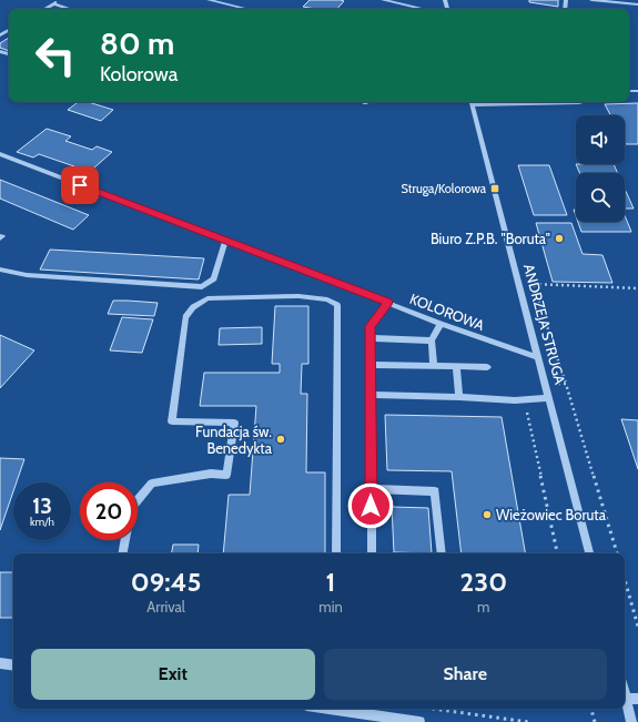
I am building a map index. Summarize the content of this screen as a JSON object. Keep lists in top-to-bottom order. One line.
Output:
{"streets":{"street":["KOLOROWA","ANDRZEJA STRUGA"]},"crossings":[["KOLOROWA","ANDRZEJA STRUGA"]],"places":{"transit":["Struga/Kolorowa"],"other":["Biuro Z.P.B. \"Boruta\"","Fundacja św. Benedykta","Wieżowiec Boruta"]},"page":{"turn":["80 m","Kolorowa"],"speed":"13 km/h","limit":"20","eta":["09:45","Arrival","1","min","230","m"],"buttons":["Exit","Share"]}}
